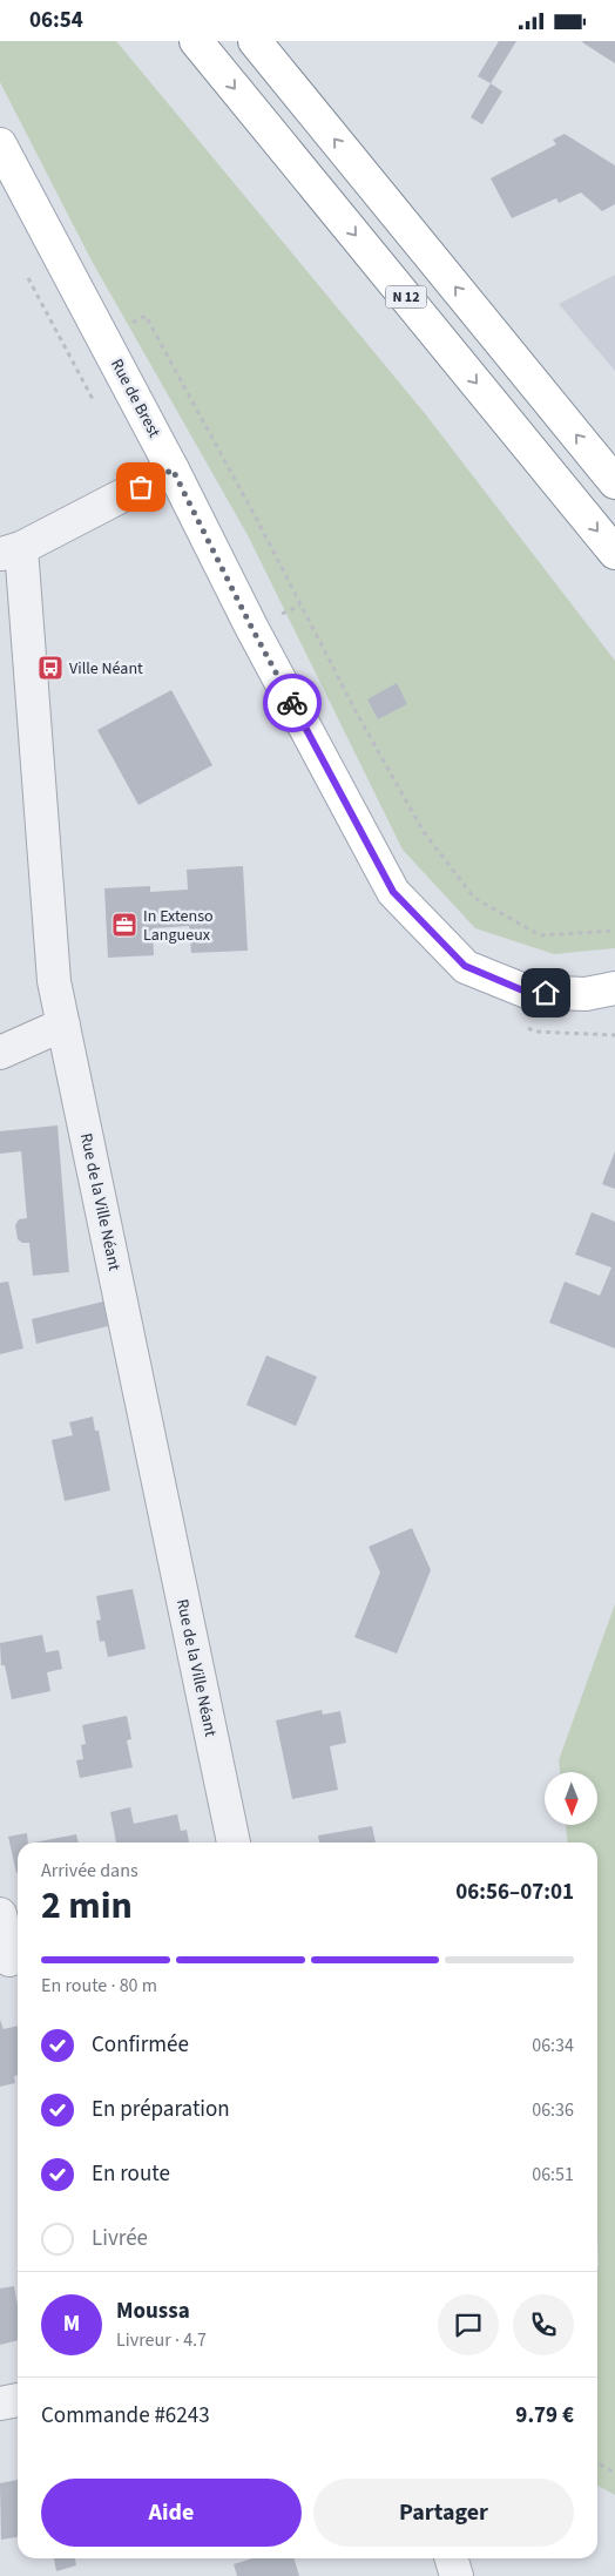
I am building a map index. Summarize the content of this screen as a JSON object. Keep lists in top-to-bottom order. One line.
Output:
{"streets":{"main road":["N 12","Rue de Brest"],"street":["Rue de la Ville Néant"]},"places":{"bus stop":["Ville Néant"],"office":["In Extenso Langueux"]},"north":"bottom","page":{"status":"06:54","heading":["2 min","Arrivée dans","06:56–07:01"],"panel":["Moussa","Livreur · 4.7","Commande #6243","9.79 €"],"bar":"En route · 80 m","list":[["Confirmée","06:34"],["En préparation","06:36"],["En route","06:51"],"Livrée"],"round":"M","buttons":["Aide","Partager"]}}
